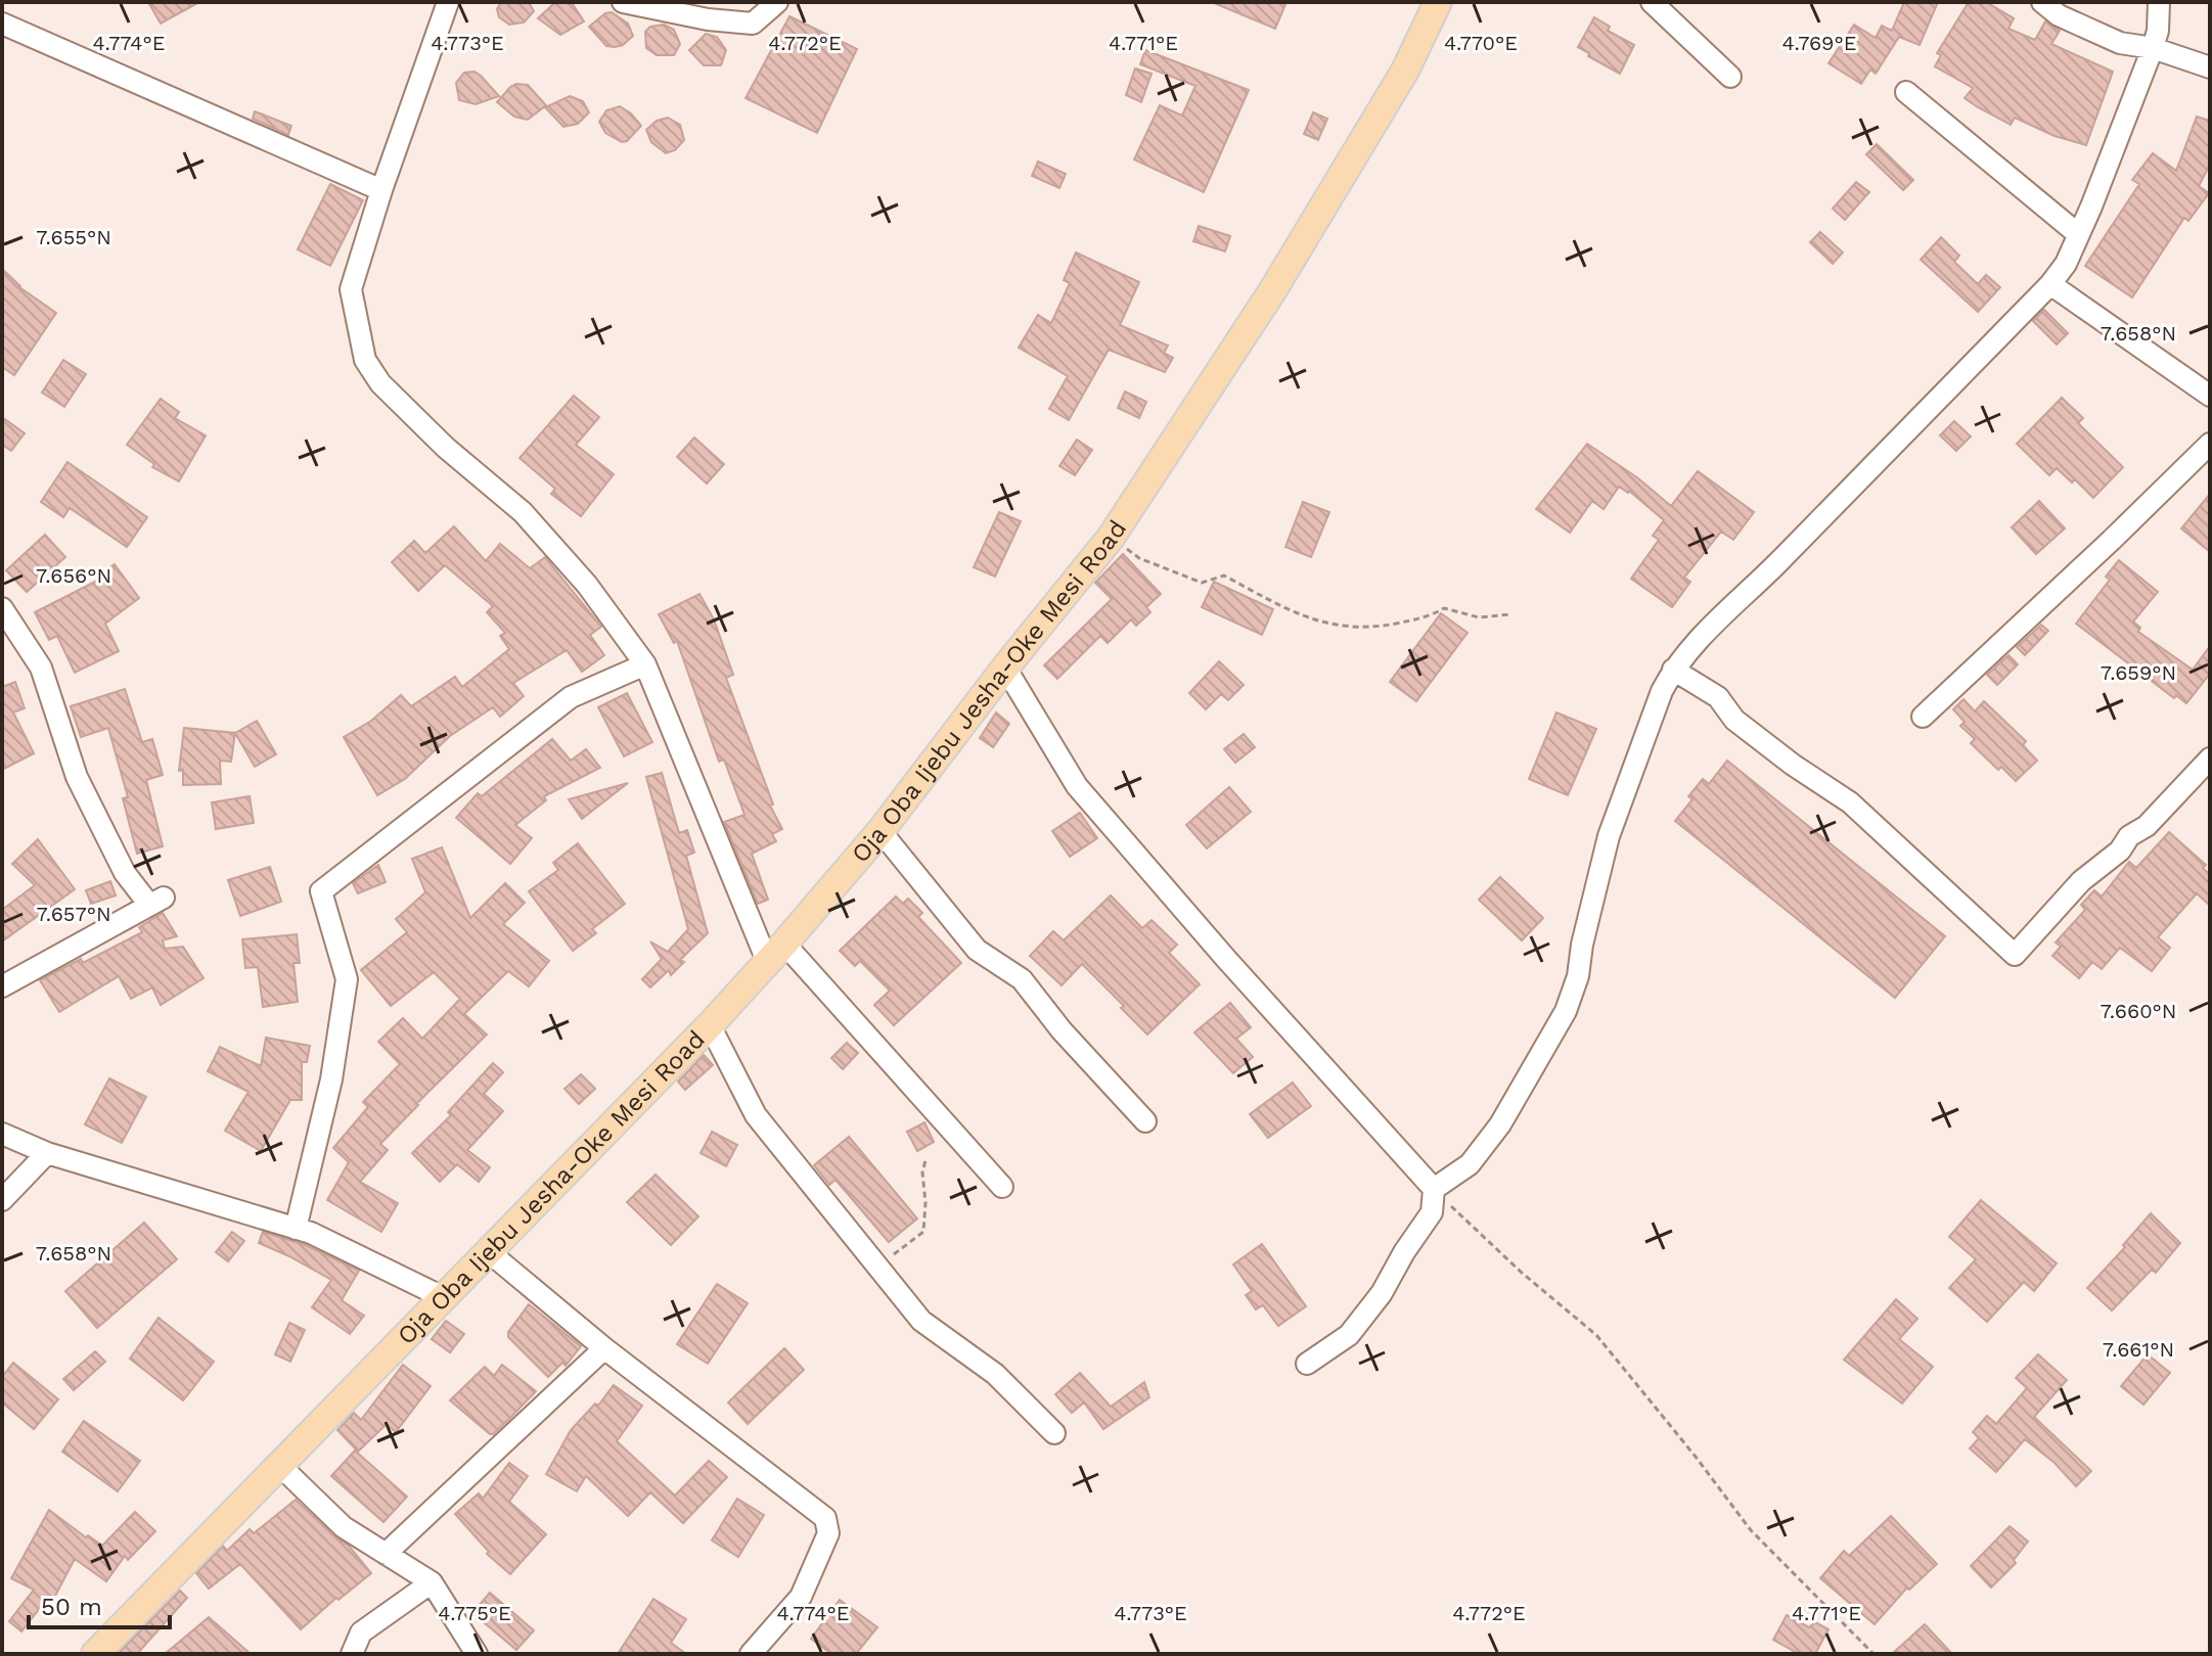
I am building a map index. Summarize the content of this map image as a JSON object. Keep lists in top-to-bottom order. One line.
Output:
{"streets":{"main road":["Oja Oba Ijebu Jesha-Oke Mesi Road"]},"scale_bar":"50 m","coordinates":["4.774°E","4.773°E","4.772°E","4.771°E","4.770°E","4.769°E","7.655°N","7.658°N","7.656°N","7.659°N","7.657°N","7.660°N","7.661°N","4.775°E"]}
